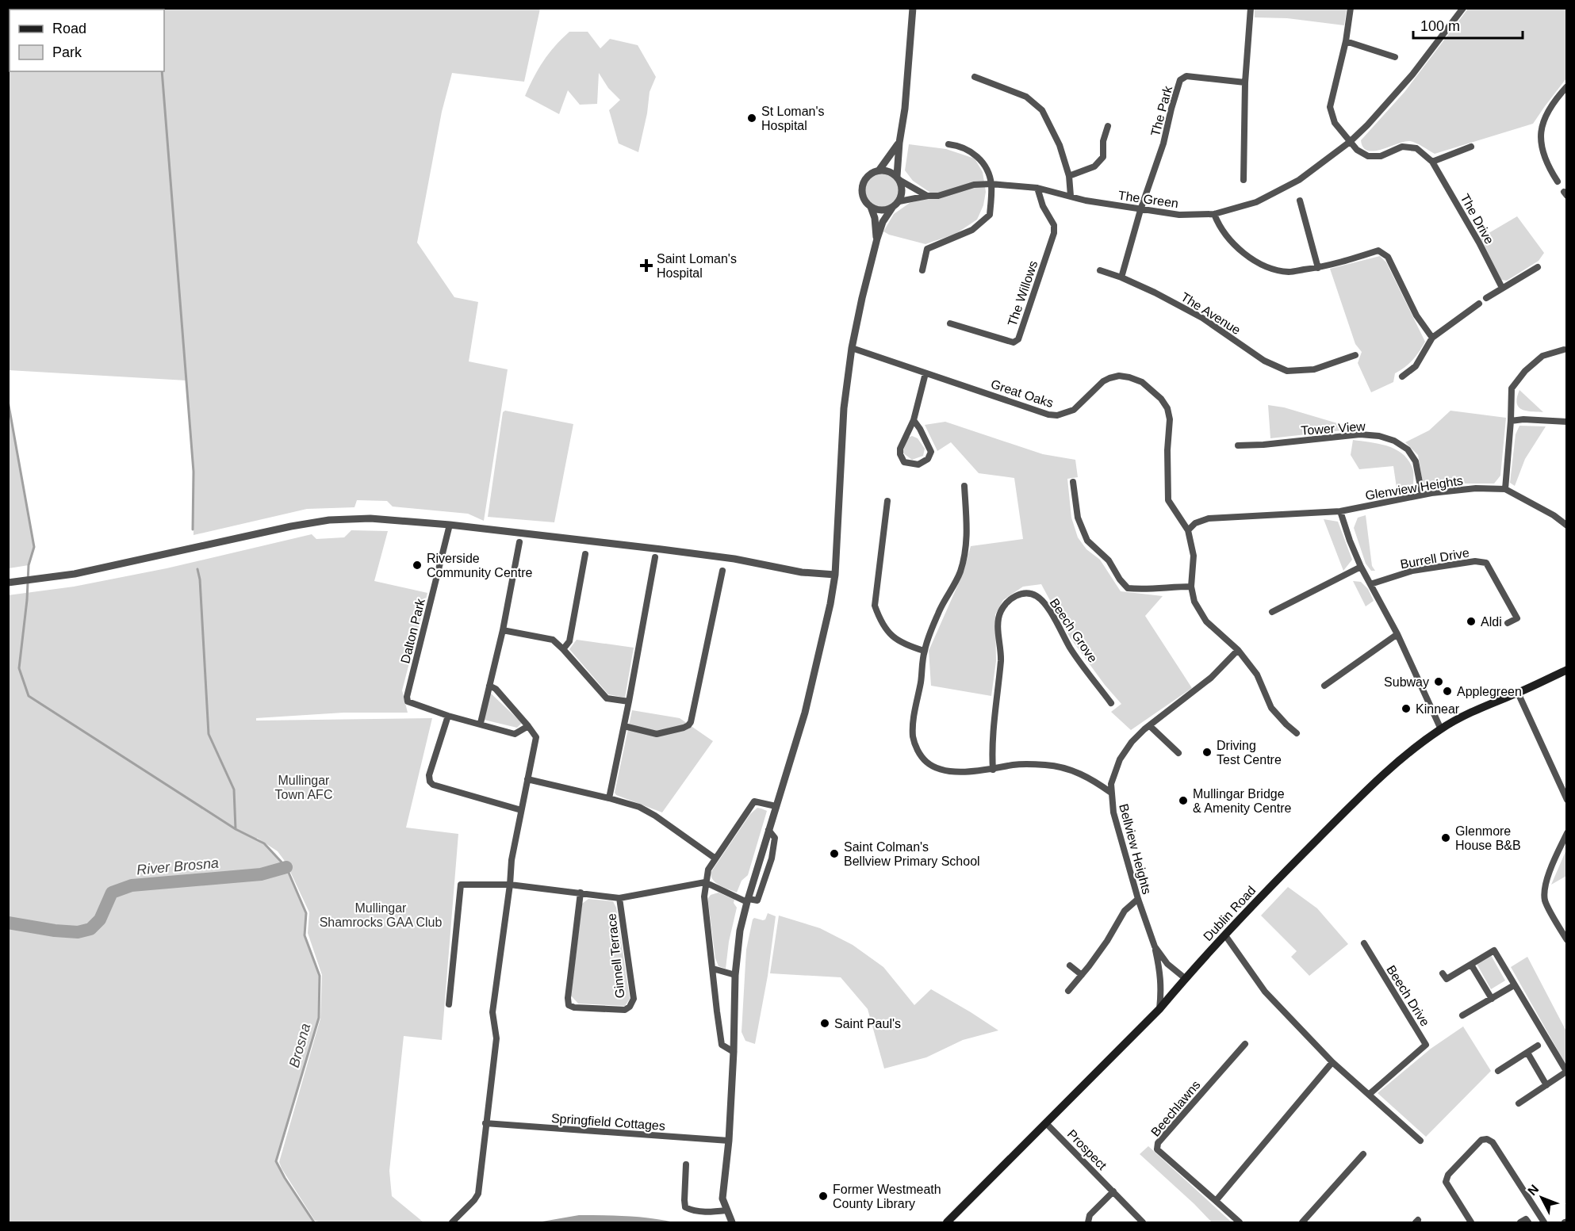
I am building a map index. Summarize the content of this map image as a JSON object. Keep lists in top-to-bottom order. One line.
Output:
{"streets":{"main road":["Dublin Road"],"street":["The Park","The Green","The Drive","The Willows","The Avenue","Great Oaks","Tower View","Glenview Heights","Burrell Drive","Beech Grove","Dalton Park","Bellview Heights","Ginnell Terrace","Beech Drive","Beechlawns","Springfield Cottages","Prospect"]},"crossings":[["The Park","The Green"],["The Green","The Drive"],["The Green","The Willows"],["Great Oaks","Glenview Heights"],["Tower View","Glenview Heights"],["Bellview Heights","Dublin Road"],["Dublin Road","Prospect"]],"water":["River Brosna","Brosna"],"parks":["Mullingar Town AFC","Mullingar Shamrocks GAA Club"],"places":{"other":["St Loman's Hospital","Riverside Community Centre","Aldi","Subway","Applegreen","Kinnear","Driving Test Centre","Mullingar Bridge & Amenity Centre","Glenmore House B&B","Saint Colman's Bellview Primary School","Saint Paul's","Former Westmeath County Library"],"health":["Saint Loman's Hospital"]},"legend":["Road","Park"],"scale_bar":"100 m","north":"top left"}
